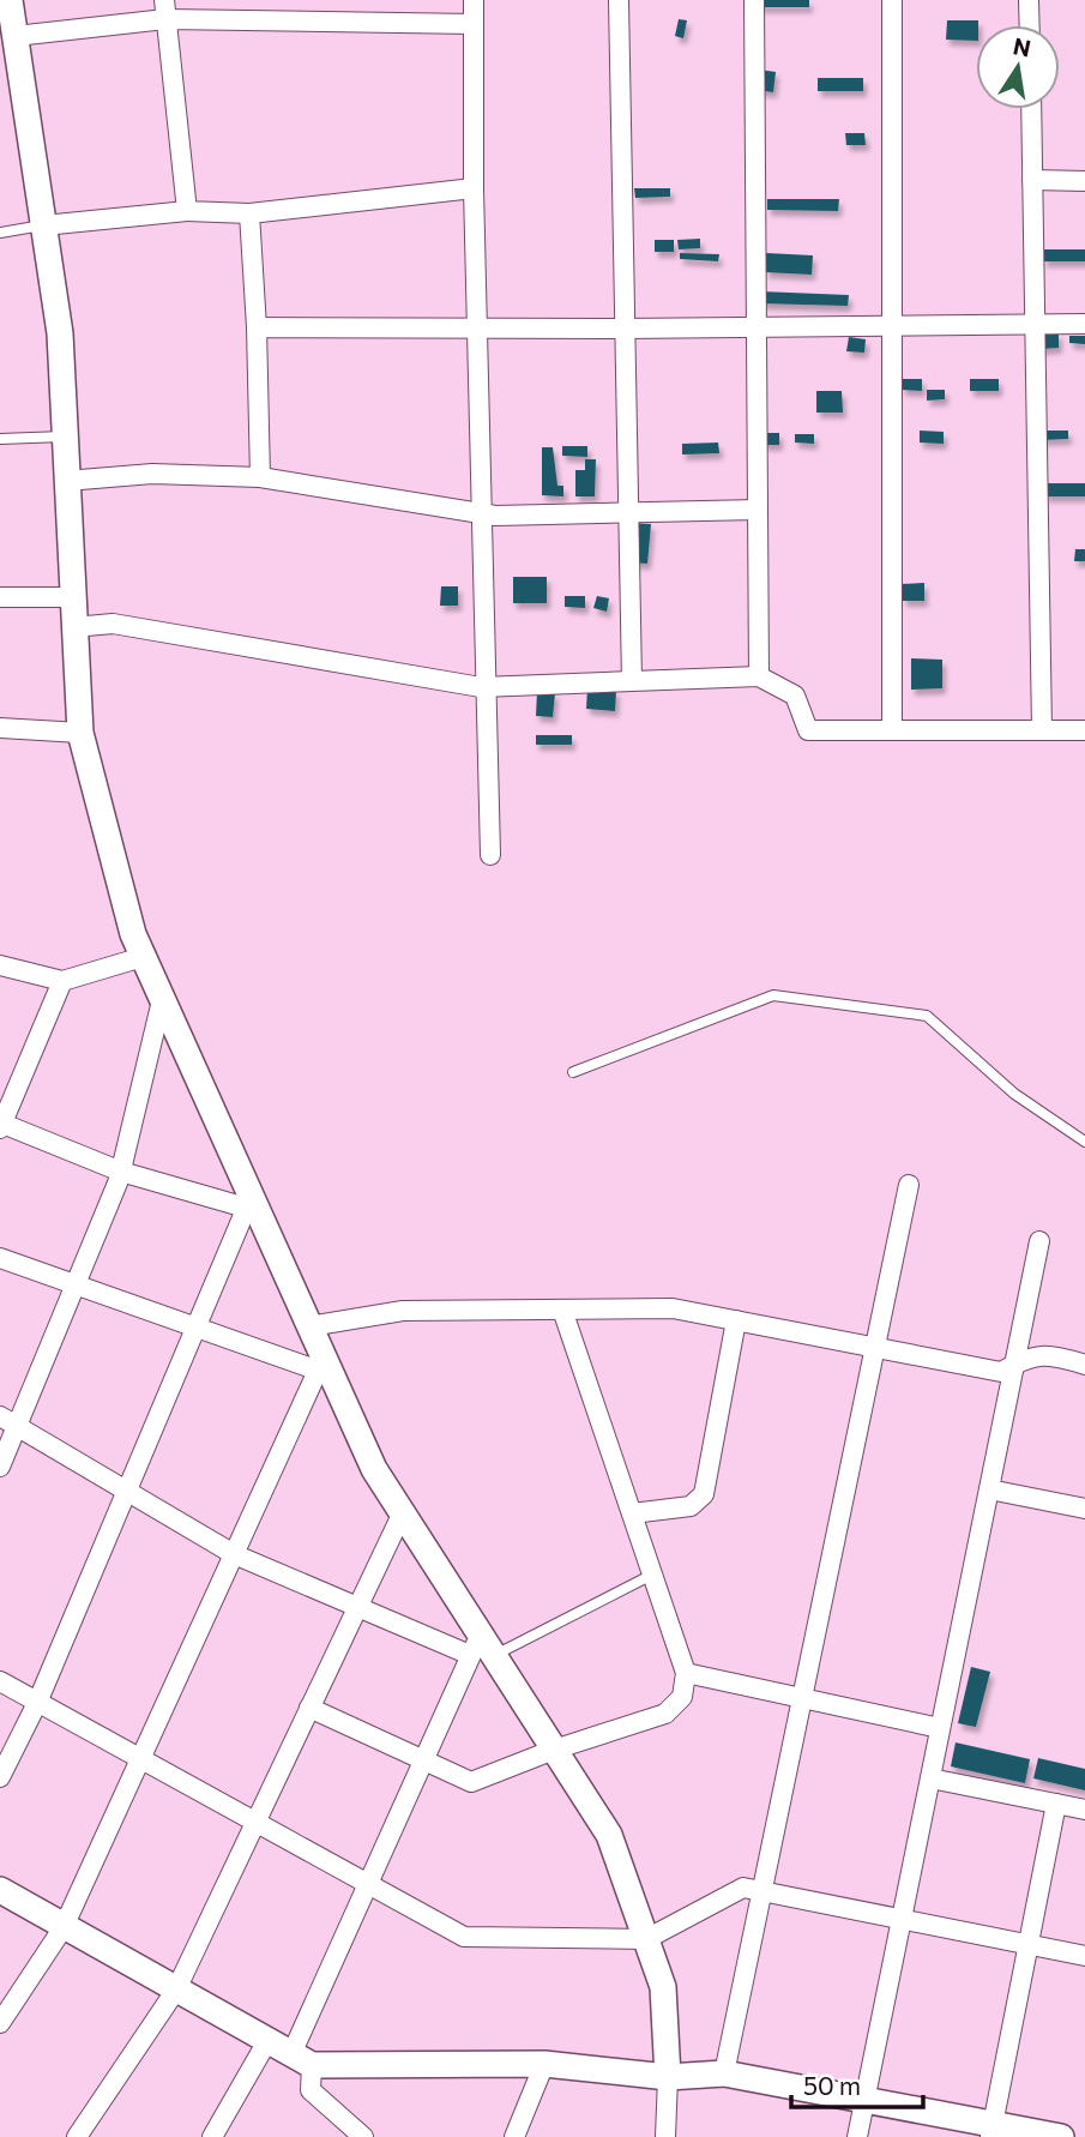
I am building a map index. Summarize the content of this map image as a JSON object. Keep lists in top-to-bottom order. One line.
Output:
{"scale_bar":"50 m","north":"top"}
